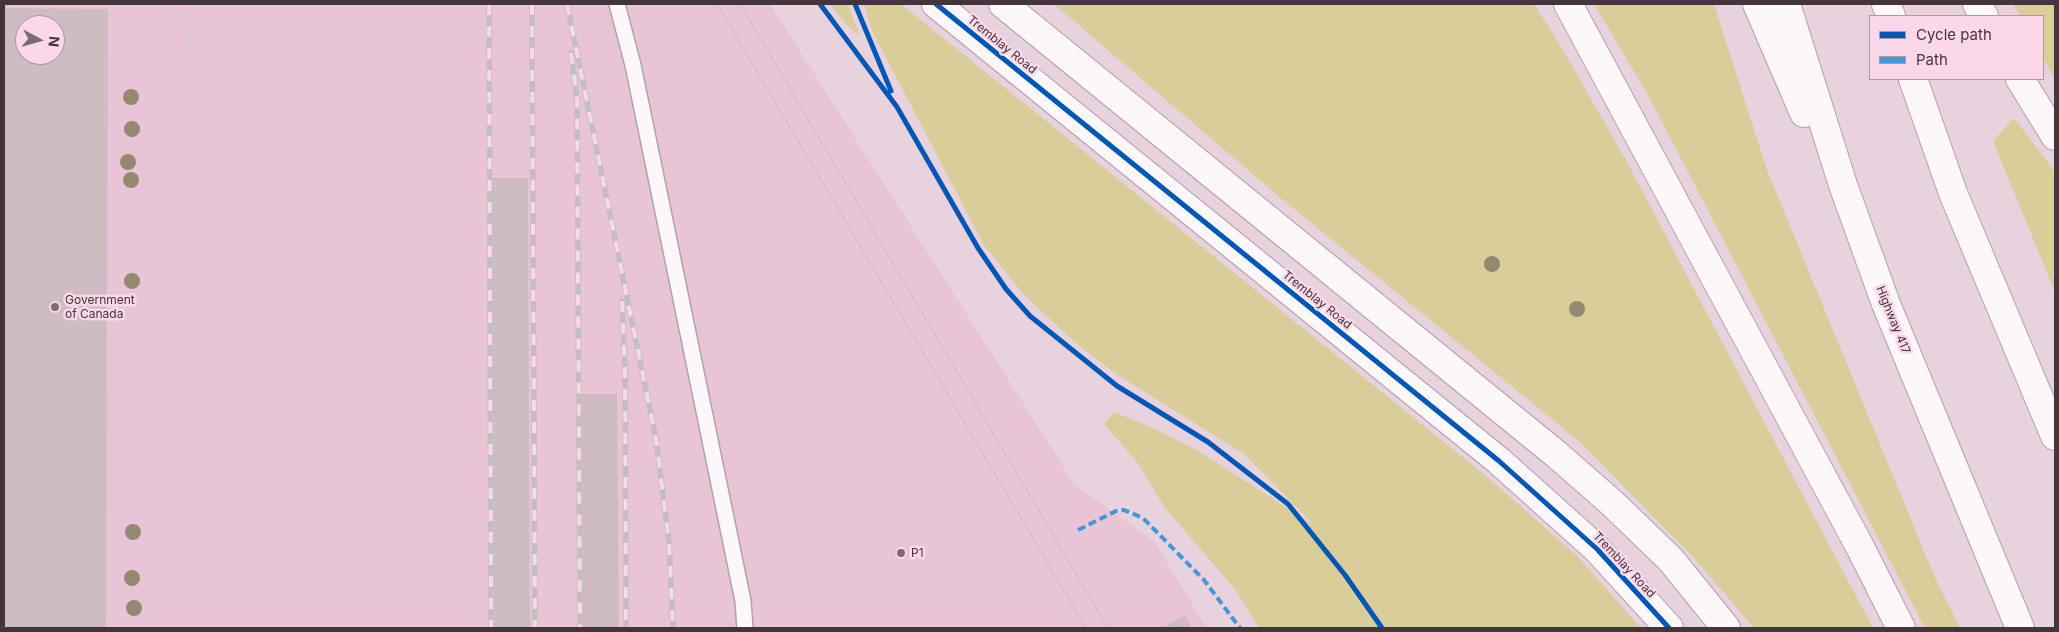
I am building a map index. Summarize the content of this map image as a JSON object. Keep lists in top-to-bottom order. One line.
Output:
{"streets":{"main road":["Tremblay Road","Highway 417"]},"places":["Government of Canada","P1"],"legend":["Cycle path","Path"],"north":"right"}
